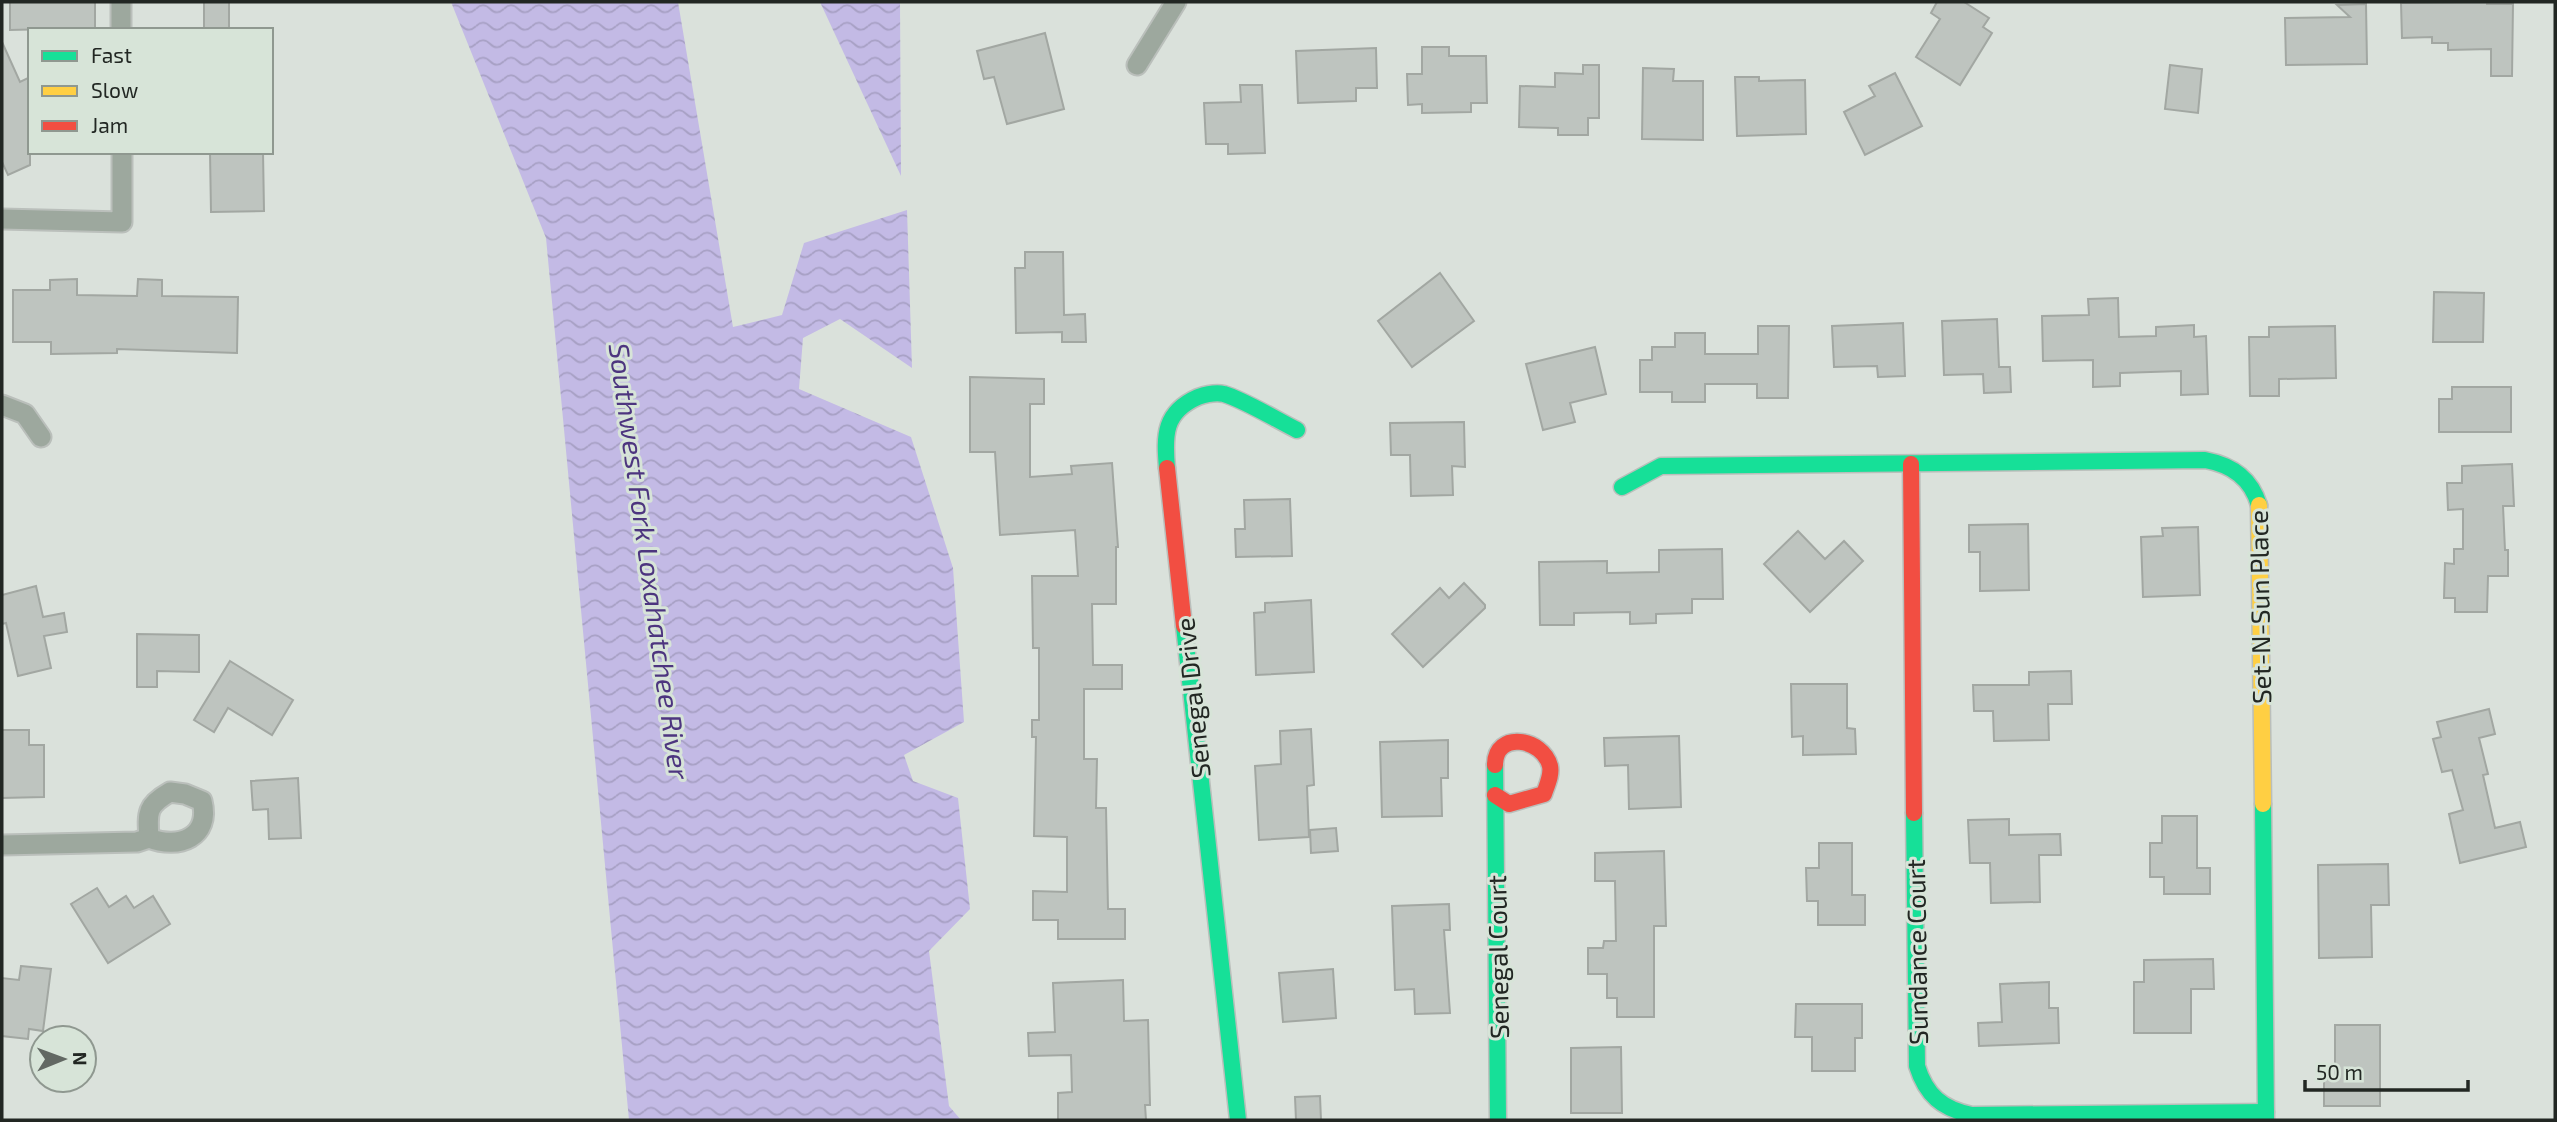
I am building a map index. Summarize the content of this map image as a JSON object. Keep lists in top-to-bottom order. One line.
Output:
{"streets":{"street":["Set-N-Sun Place","Senegal Drive","Sundance Court","Senegal Court"]},"crossings":[["Set-N-Sun Place","Sundance Court"]],"water":["Southwest Fork Loxahatchee River"],"legend":["Fast","Slow","Jam"],"scale_bar":"50 m","north":"right"}
